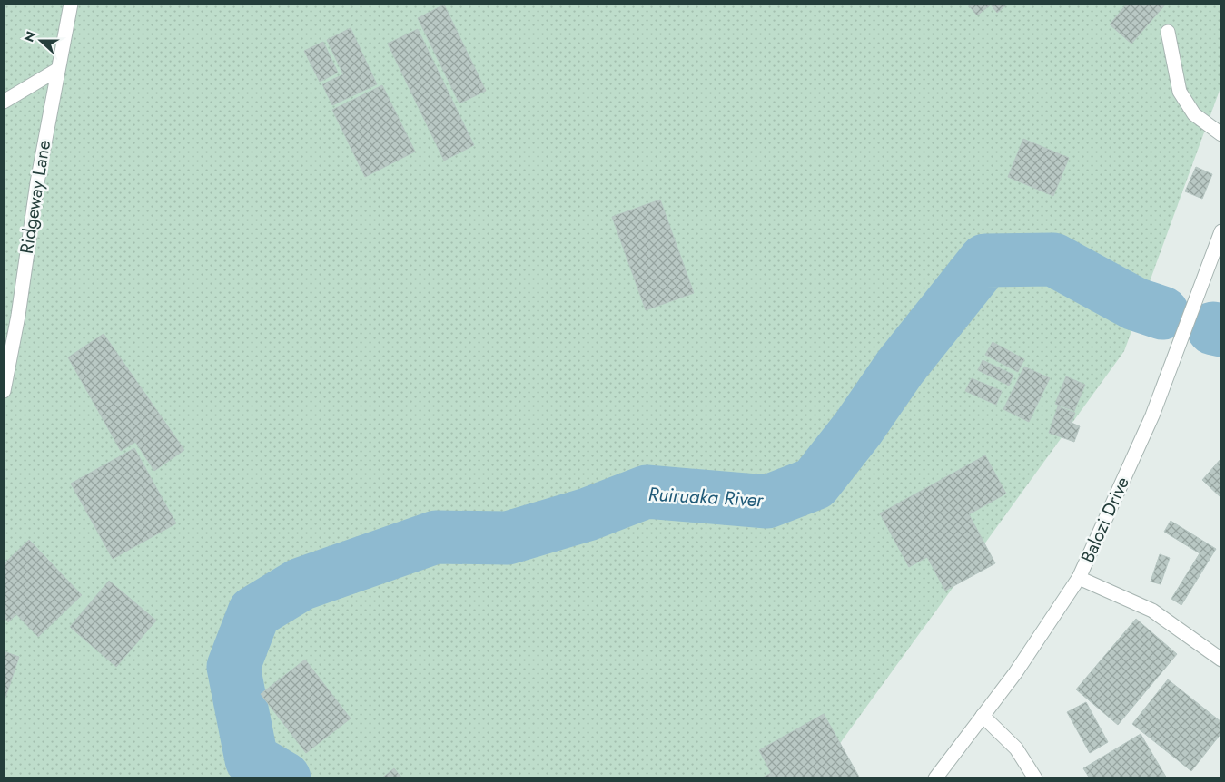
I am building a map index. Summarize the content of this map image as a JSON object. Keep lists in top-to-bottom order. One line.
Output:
{"streets":{"street":["Ridgeway Lane","Balozi Drive"]},"water":["Ruiruaka River"],"north":"left"}
